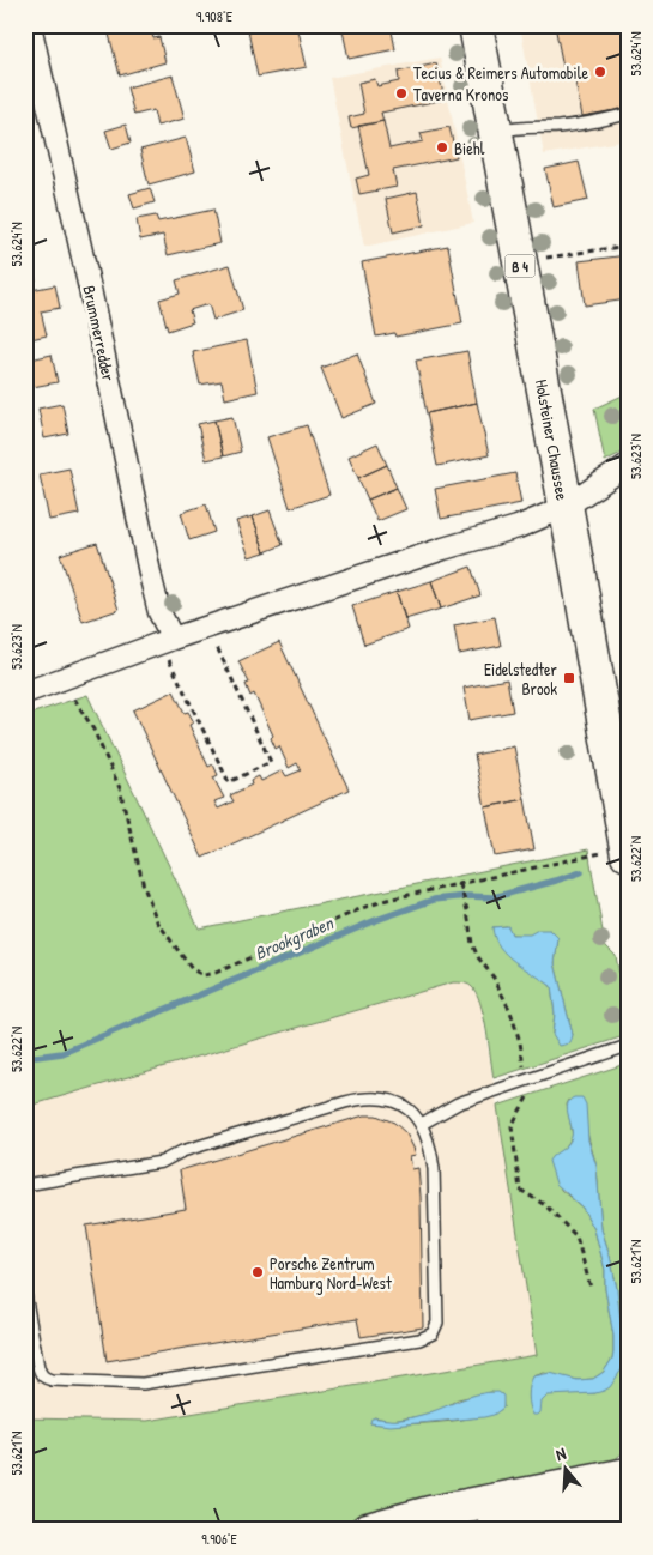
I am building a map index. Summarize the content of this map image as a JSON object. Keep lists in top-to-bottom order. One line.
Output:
{"streets":{"main road":["B 4","Holsteiner Chaussee"],"street":["Brummerredder"]},"water":["Brookgraben"],"places":{"other":["Tecius & Reimers Automobile","Taverna Kronos","Biehl","Porsche Zentrum Hamburg Nord-West"],"transit":["Eidelstedter Brook"]},"north":"top","coordinates":["9.908°E","53.624°N","53.623°N","53.622°N","53.621°N","9.906°E"]}
